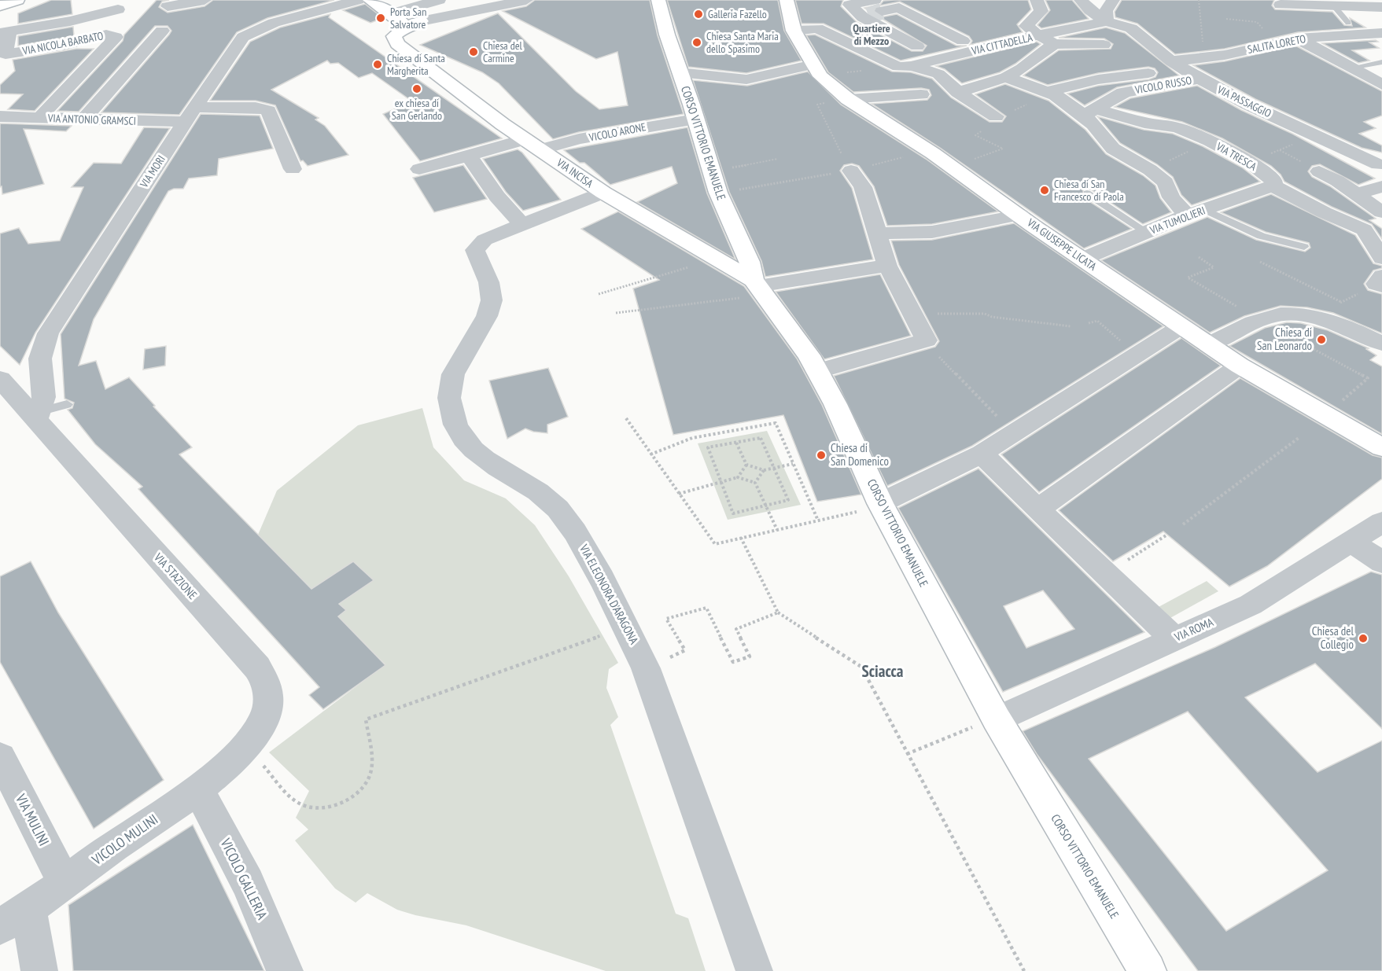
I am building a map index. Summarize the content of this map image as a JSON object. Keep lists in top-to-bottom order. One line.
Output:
{"streets":{"street":["VIA NICOLA BARBATO","VIA CITTADELLA","SALITA LORETO","VICOLO RUSSO","VIA PASSAGGIO","VIA ANTONIO GRAMSCI","VICOLO ARONE","CORSO VITTORIO EMANUELE","VIA TRESCA","VIA MORI","VIA INCISA","VIA TUMOLIERI","VIA GIUSEPPE LICATA","VIA STAZIONE","VIA ELEONORA D'ARAGONA","VIA ROMA","VIA MULINI","VICOLO MULINI","VICOLO GALLERIA"]},"crossings":[["VIA NICOLA BARBATO","VIA ANTONIO GRAMSCI"],["VIA CITTADELLA","VIA PASSAGGIO"],["SALITA LORETO","VIA PASSAGGIO"],["VICOLO RUSSO","VIA PASSAGGIO"],["VICOLO RUSSO","VIA TRESCA"],["VIA ANTONIO GRAMSCI","VIA MORI"],["VICOLO ARONE","CORSO VITTORIO EMANUELE"],["VICOLO ARONE","VIA INCISA"],["CORSO VITTORIO EMANUELE","VIA INCISA"],["CORSO VITTORIO EMANUELE","VIA ROMA"],["VIA TRESCA","VIA TUMOLIERI"],["VIA MORI","VIA STAZIONE"],["VIA TUMOLIERI","VIA GIUSEPPE LICATA"],["VIA STAZIONE","VICOLO MULINI"],["VIA MULINI","VICOLO MULINI"],["VICOLO MULINI","VICOLO GALLERIA"]],"districts":["Quartiere di Mezzo","Sciacca"],"places":["Galleria Fazello","Porta San Salvatore","Chiesa Santa Maria dello Spasimo","Chiesa del Carmine","Chiesa di Santa Margherita","ex chiesa di San Gerlando","Chiesa di San Francesco di Paola","Chiesa di San Leonardo","Chiesa di San Domenico","Chiesa del Collegio"]}
